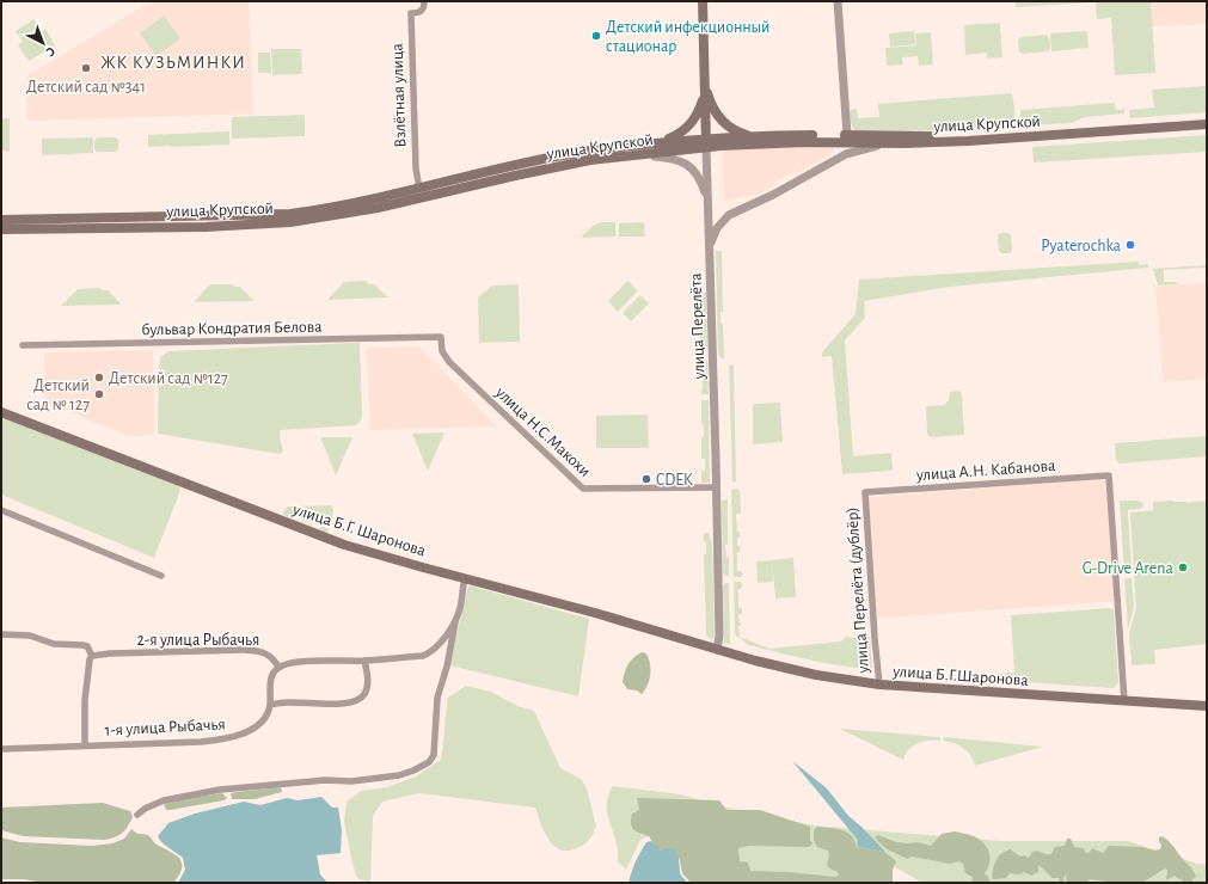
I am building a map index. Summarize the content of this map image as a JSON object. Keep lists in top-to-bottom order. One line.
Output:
{"streets":{"main road":["улица Крупской","улица Перелёта","улица Б.Г. Шаронова","улица Б.Г.Шаронова"],"street":["Взлётная улица","бульвар Кондратия Белова","улица Н.С.Макохи","улица А.Н. Кабанова","улица Перелёта (дублёр)","2-я улица Рыбачья","1-я улица Рыбачья"]},"crossings":[["Взлётная улица","улица Крупской"],["улица Крупской","улица Перелёта"],["улица Перелёта","улица Н.С.Макохи"],["улица Перелёта","улица Б.Г. Шаронова"],["улица Перелёта","улица Б.Г.Шаронова"],["бульвар Кондратия Белова","улица Н.С.Макохи"],["улица А.Н. Кабанова","улица Перелёта (дублёр)"],["улица А.Н. Кабанова","улица Б.Г.Шаронова"],["улица Б.Г. Шаронова","улица Б.Г.Шаронова"],["улица Перелёта (дублёр)","улица Б.Г.Шаронова"]],"districts":["ЖК КУЗЬМИНКИ"],"places":["Детский инфекционный стационар","Детский сад №341","Pyaterochka","Детский сад №127","Детский сад № 127","CDEK","G-Drive Arena"],"north":"bottom right"}
